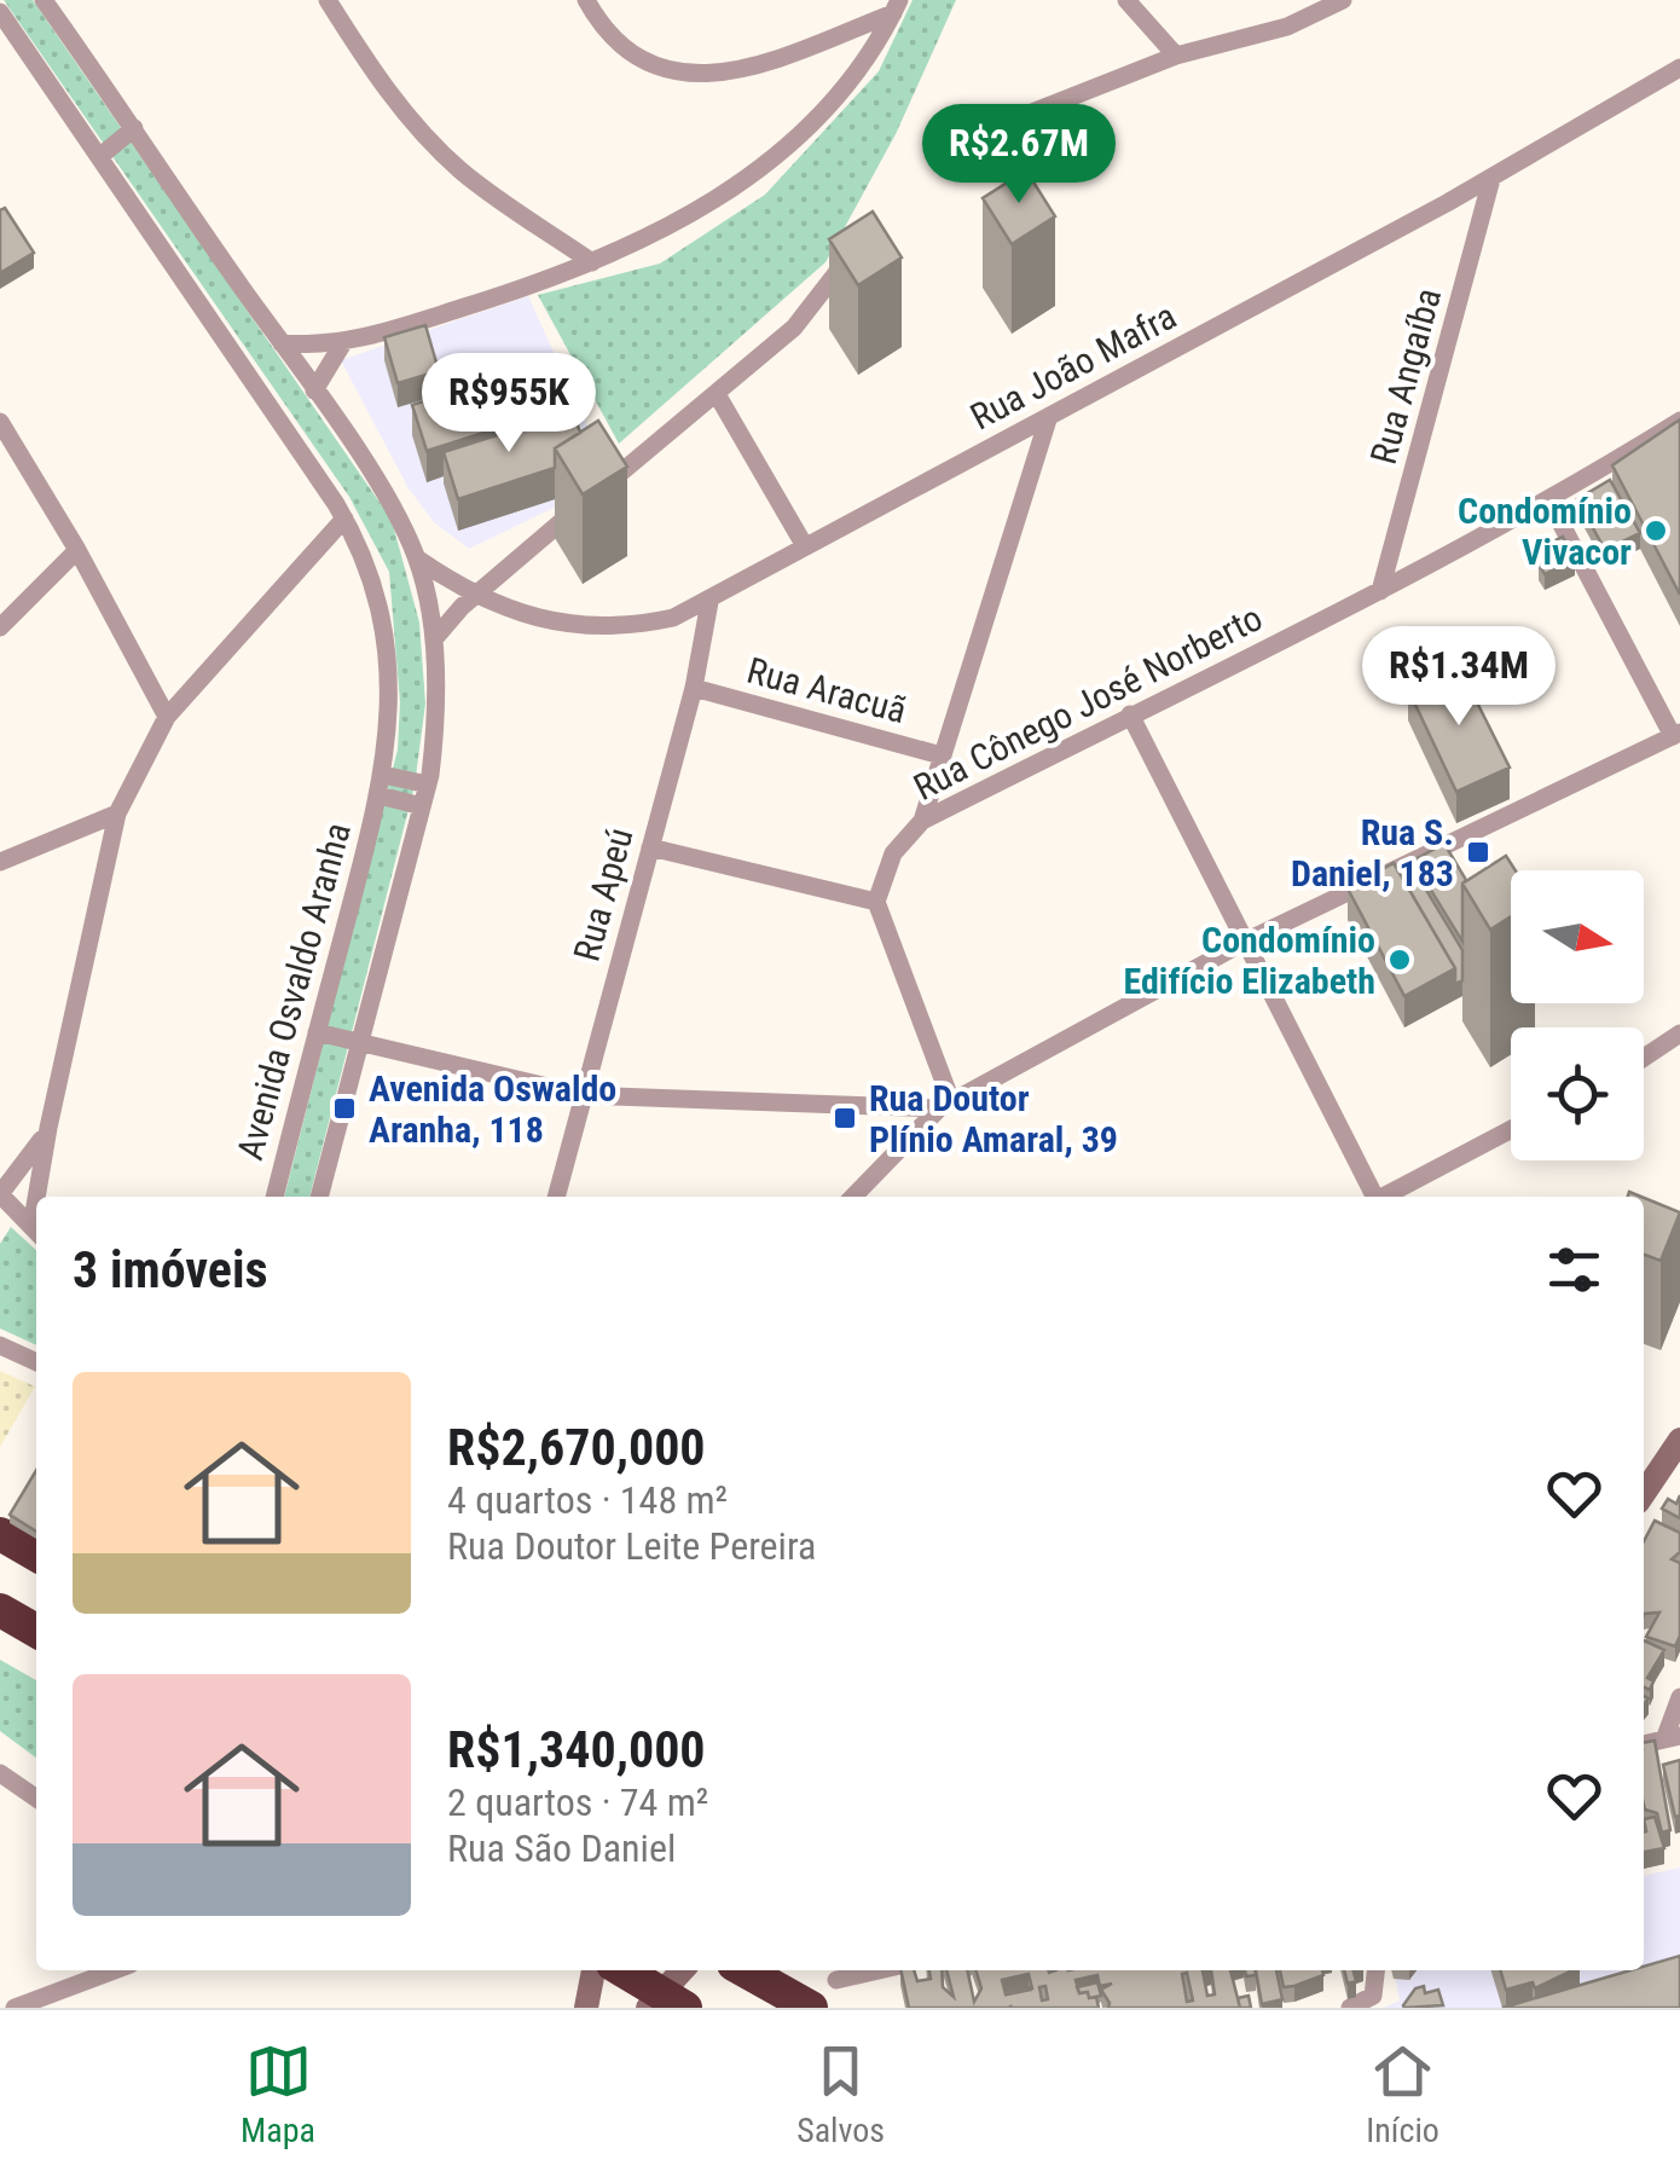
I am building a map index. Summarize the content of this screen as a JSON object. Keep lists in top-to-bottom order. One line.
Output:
{"streets":{"street":["Rua João Mafra","Rua Angaíba","Rua Aracuã","Rua Cônego José Norberto","Rua Apeú","Avenida Osvaldo Aranha"]},"crossings":[["Rua João Mafra","Rua Angaíba"],["Rua João Mafra","Rua Apeú"],["Rua João Mafra","Avenida Osvaldo Aranha"],["Rua Angaíba","Rua Cônego José Norberto"],["Rua Aracuã","Rua Apeú"]],"places":{"other":["Condomínio Vivacor","Condomínio Edifício Elizabeth"],"transit":["Rua S. Daniel, 183","Avenida Oswaldo Aranha, 118","Rua Doutor Plínio Amaral, 39"]},"north":"right","page":{"price":["R$2.67M","R$955K","R$1.34M"],"heading":"3 imóveis","list":[{"name":"R$2,670,000","note":"4 quartos · 148 m² · Rua Doutor Leite Pereira"},{"name":"R$1,340,000","note":"2 quartos · 74 m² · Rua São Daniel"}],"tabs":["Mapa","Salvos","Início"]}}
